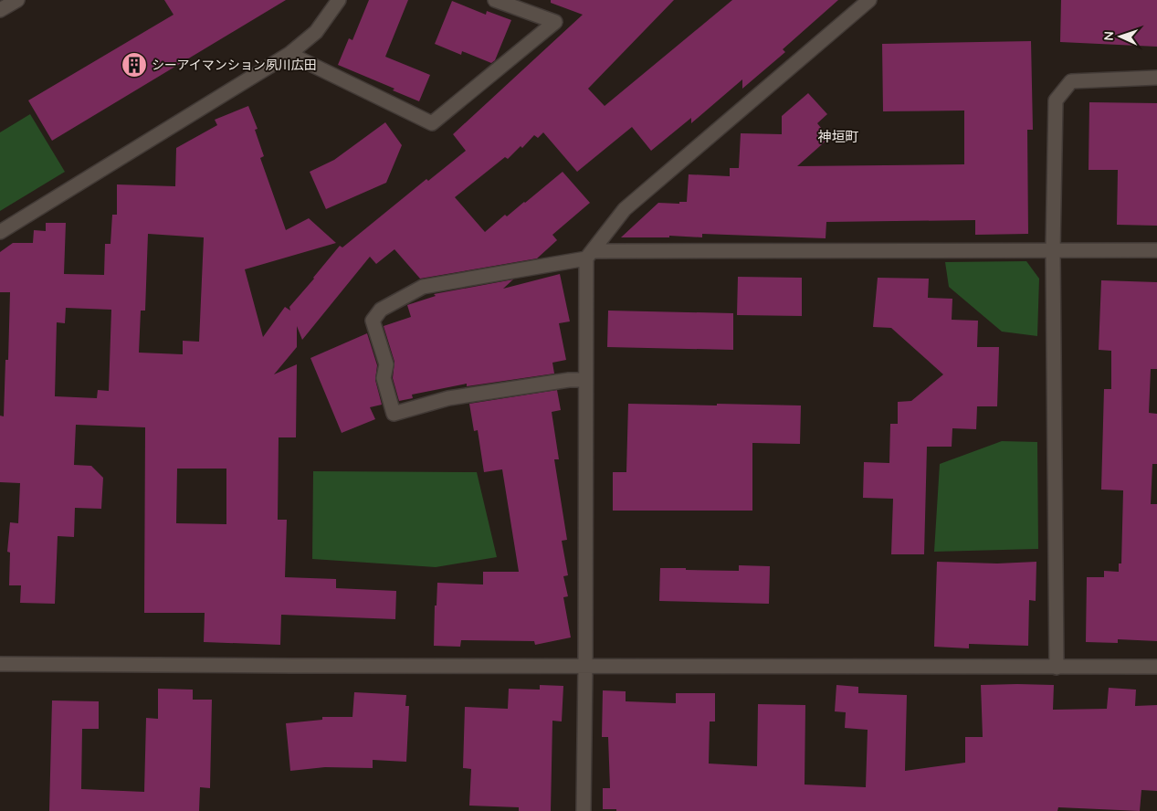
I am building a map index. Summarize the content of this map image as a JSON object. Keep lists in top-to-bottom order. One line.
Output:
{"districts":["神垣町"],"places":{"building":["シーアイマンション夙川広田"]},"north":"left"}
